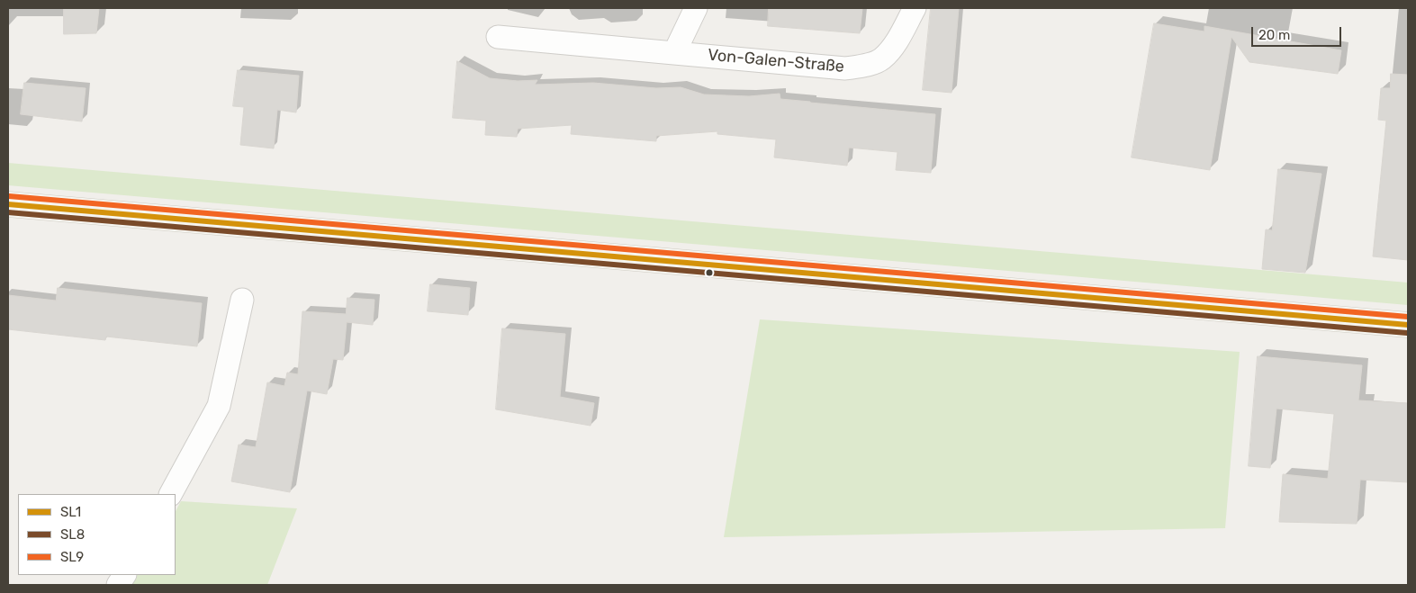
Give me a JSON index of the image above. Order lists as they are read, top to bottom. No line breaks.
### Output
{"streets":{"street":["Von-Galen-Straße"]},"lines":["transit line SL9","transit line SL1","transit line SL8"],"legend":["SL1","SL8","SL9"],"scale_bar":"20 m"}
